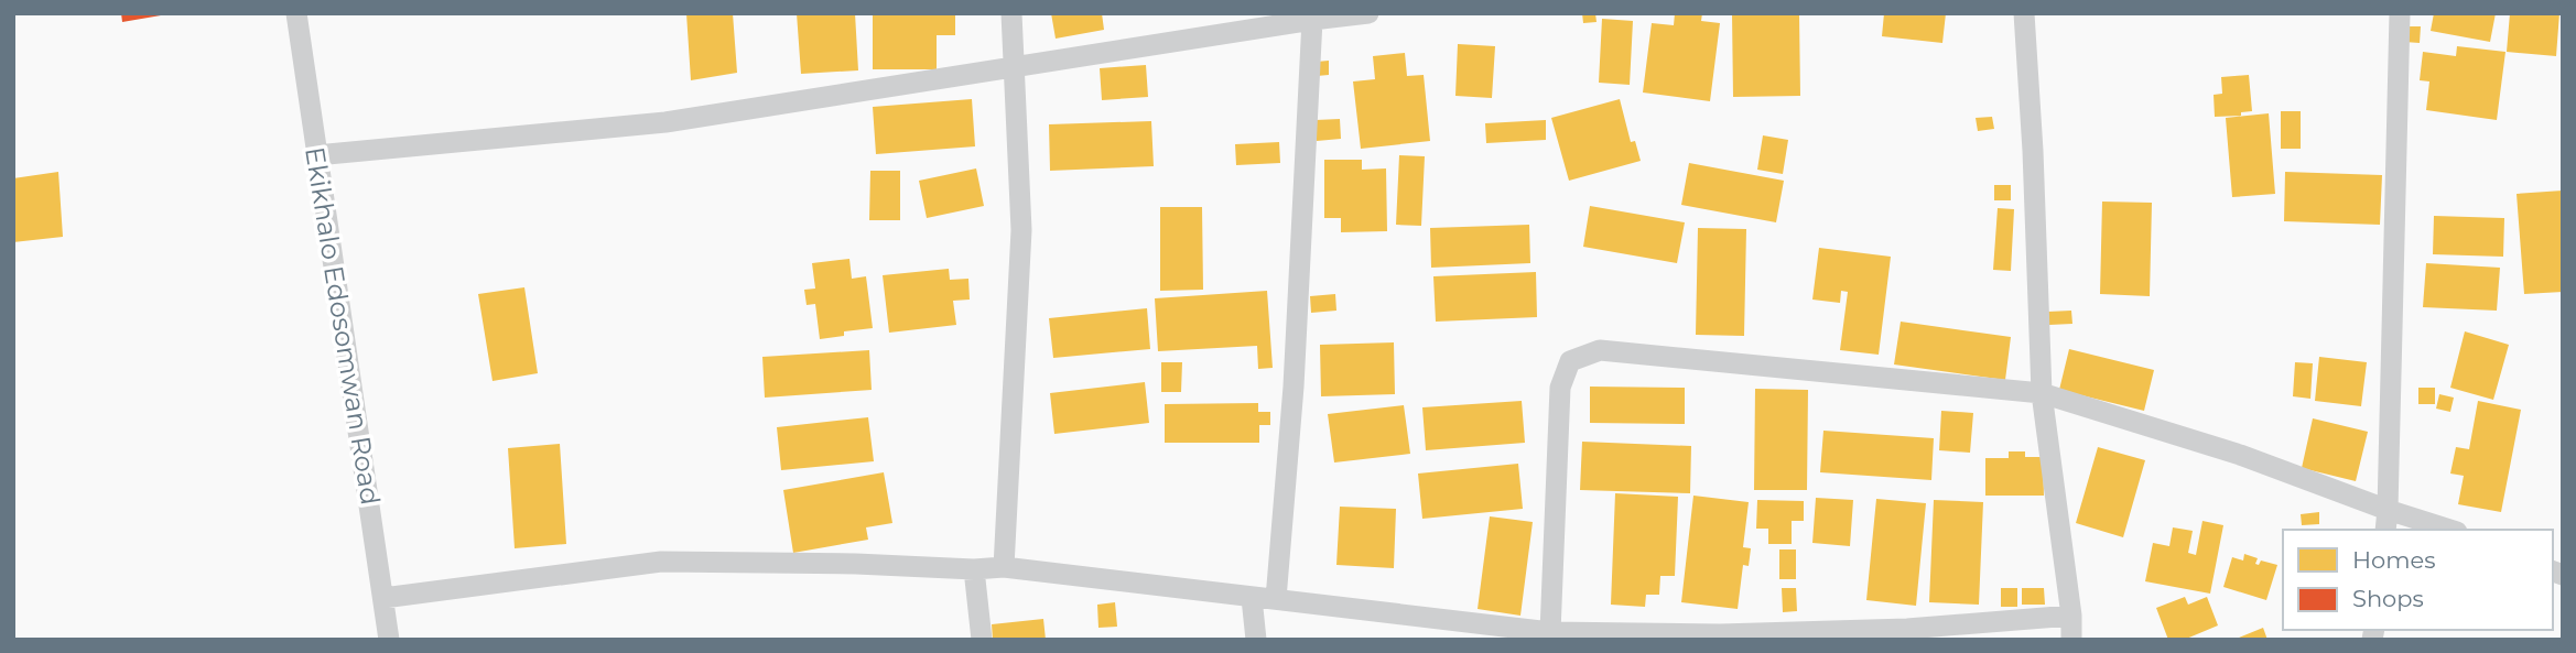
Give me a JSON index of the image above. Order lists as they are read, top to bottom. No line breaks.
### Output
{"streets":{"street":["Ekikhalo Edosomwan Road"]},"legend":["Homes","Shops"]}
